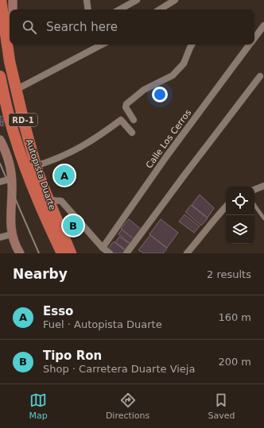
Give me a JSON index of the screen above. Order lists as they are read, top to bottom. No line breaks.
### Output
{"streets":{"highway":["RD-1","Autopista Duarte"],"street":["Calle Los Cerros"]},"page":{"search":"Search here","pins":["A","B"],"heading":["Nearby","2 results"],"list":[{"mark":"A","name":"Esso","note":"Fuel · Autopista Duarte","value":"160 m"},{"mark":"B","name":"Tipo Ron","note":"Shop · Carretera Duarte Vieja","value":"200 m"}],"nav":["Map","Directions","Saved"]}}
